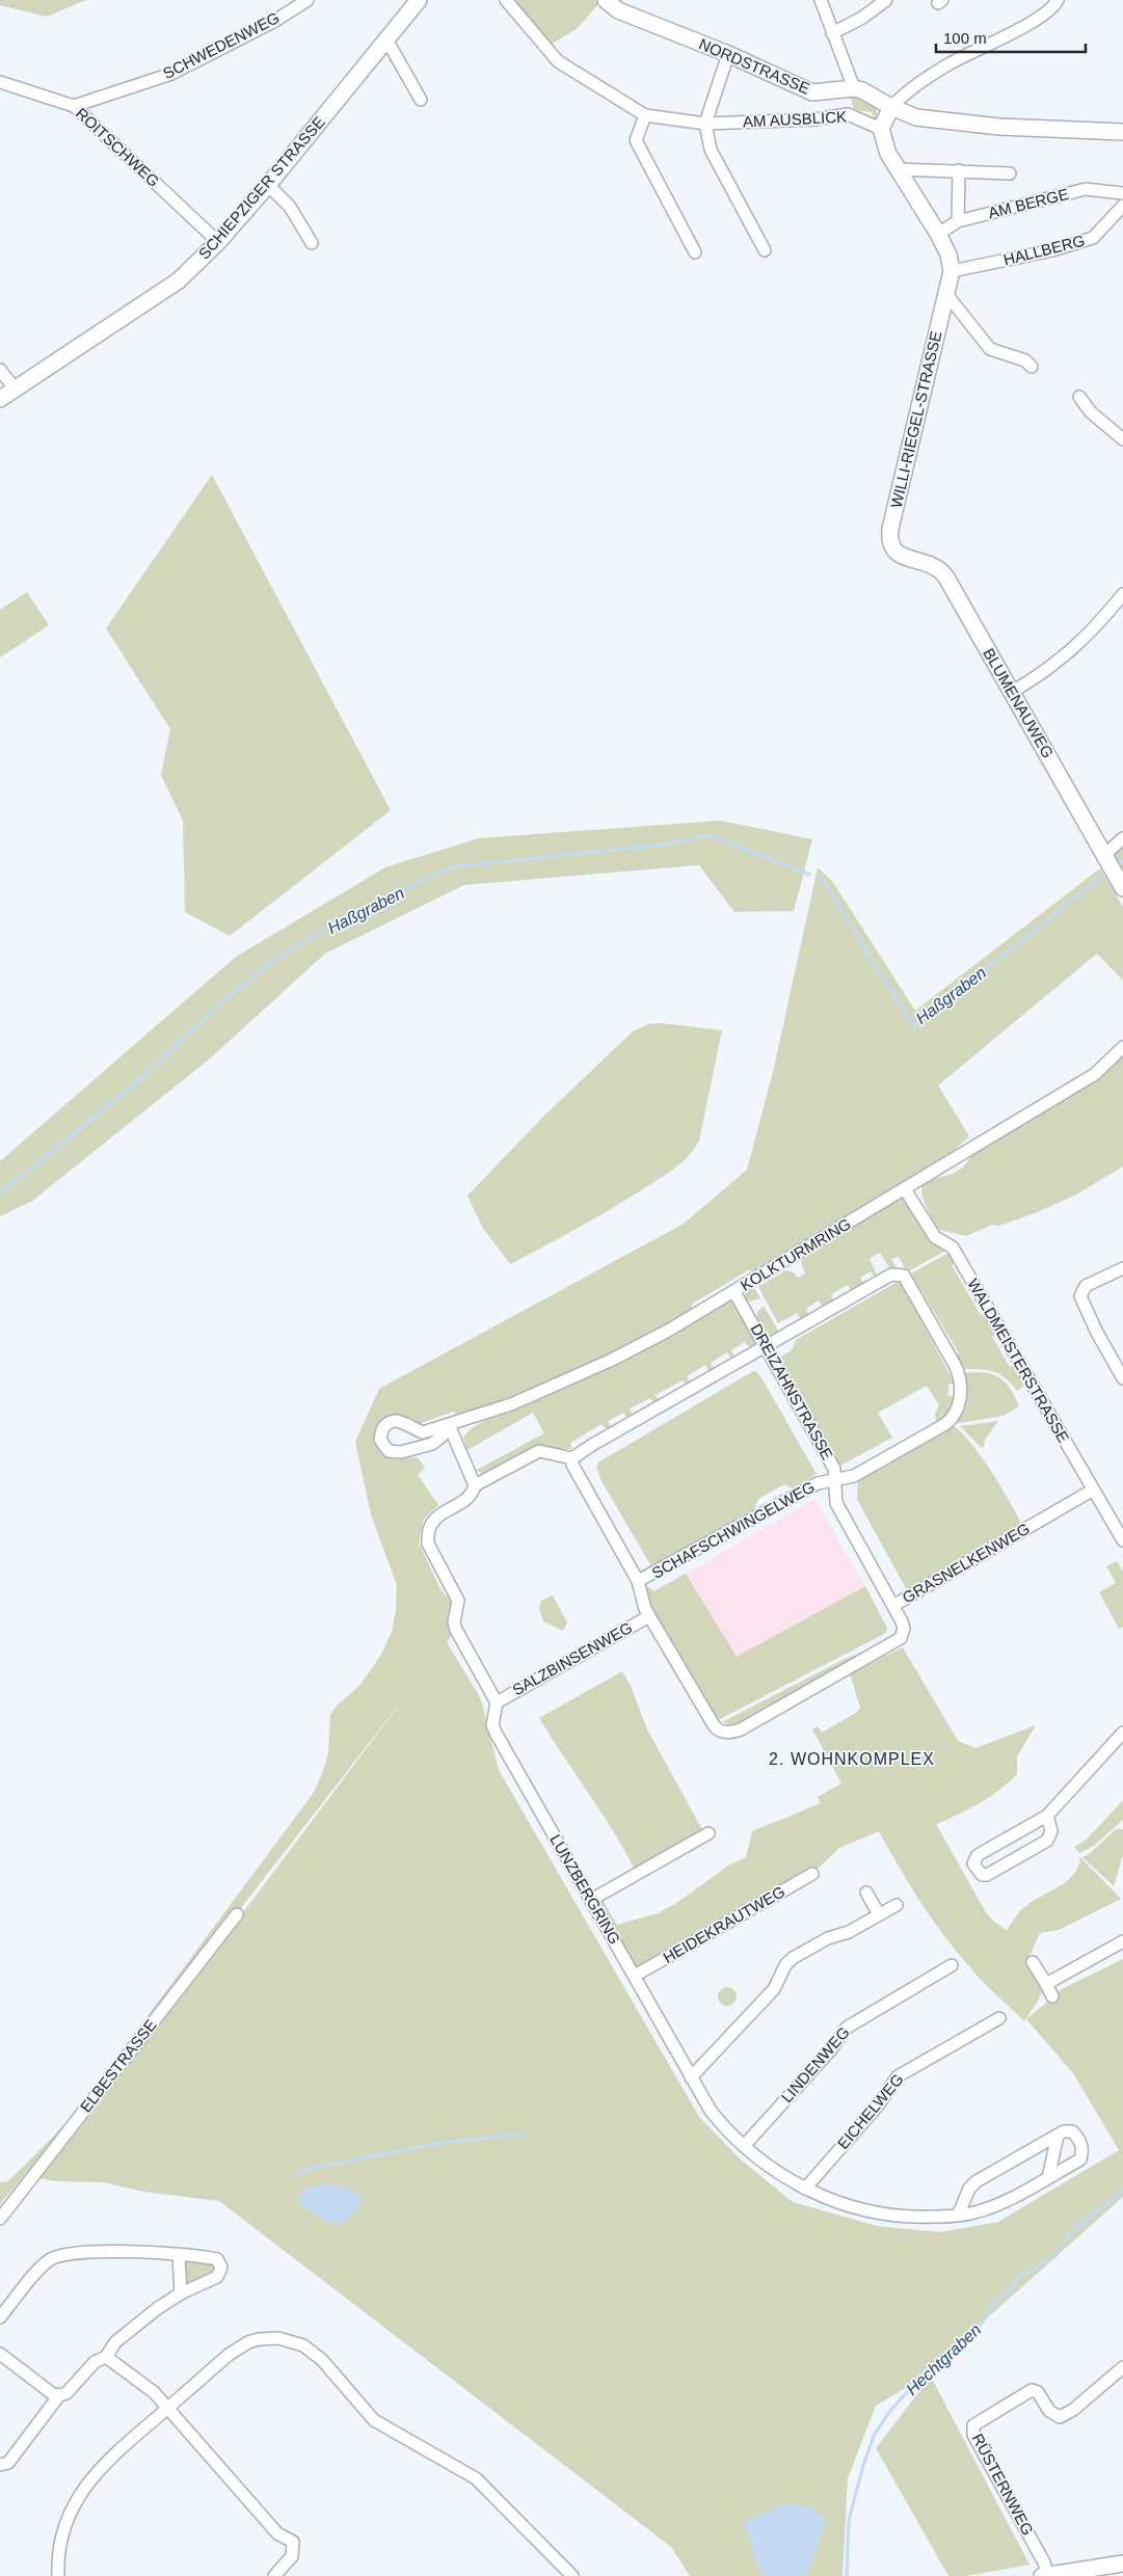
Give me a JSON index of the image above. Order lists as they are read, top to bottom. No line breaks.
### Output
{"streets":{"street":["SCHWEDENWEG","NORDSTRASSE","AM AUSBLICK","ROITSCHWEG","SCHIEPZIGER STRASSE","AM BERGE","HALLBERG","WILLI-RIEGEL-STRASSE","BLUMENAUWEG","KOLKTURMRING","WALDMEISTERSTRASSE","DREIZAHNSTRASSE","SCHAFSCHWINGELWEG","GRASNELKENWEG","SALZBINSENWEG","LUNZBERGRING","HEIDEKRAUTWEG","LINDENWEG","ELBESTRASSE","EICHELWEG","RÜSTERNWEG"]},"crossings":[["SCHWEDENWEG","ROITSCHWEG"],["AM AUSBLICK","WILLI-RIEGEL-STRASSE"],["ROITSCHWEG","SCHIEPZIGER STRASSE"],["AM BERGE","WILLI-RIEGEL-STRASSE"],["HALLBERG","WILLI-RIEGEL-STRASSE"],["WILLI-RIEGEL-STRASSE","BLUMENAUWEG"],["KOLKTURMRING","WALDMEISTERSTRASSE"],["KOLKTURMRING","DREIZAHNSTRASSE"],["WALDMEISTERSTRASSE","GRASNELKENWEG"],["DREIZAHNSTRASSE","SCHAFSCHWINGELWEG"],["DREIZAHNSTRASSE","GRASNELKENWEG"],["GRASNELKENWEG","SALZBINSENWEG"],["SALZBINSENWEG","LUNZBERGRING"],["LUNZBERGRING","HEIDEKRAUTWEG"],["LUNZBERGRING","LINDENWEG"],["LUNZBERGRING","EICHELWEG"]],"districts":["2. WOHNKOMPLEX"],"water":["Haßgraben","Hechtgraben"],"scale_bar":"100 m"}
